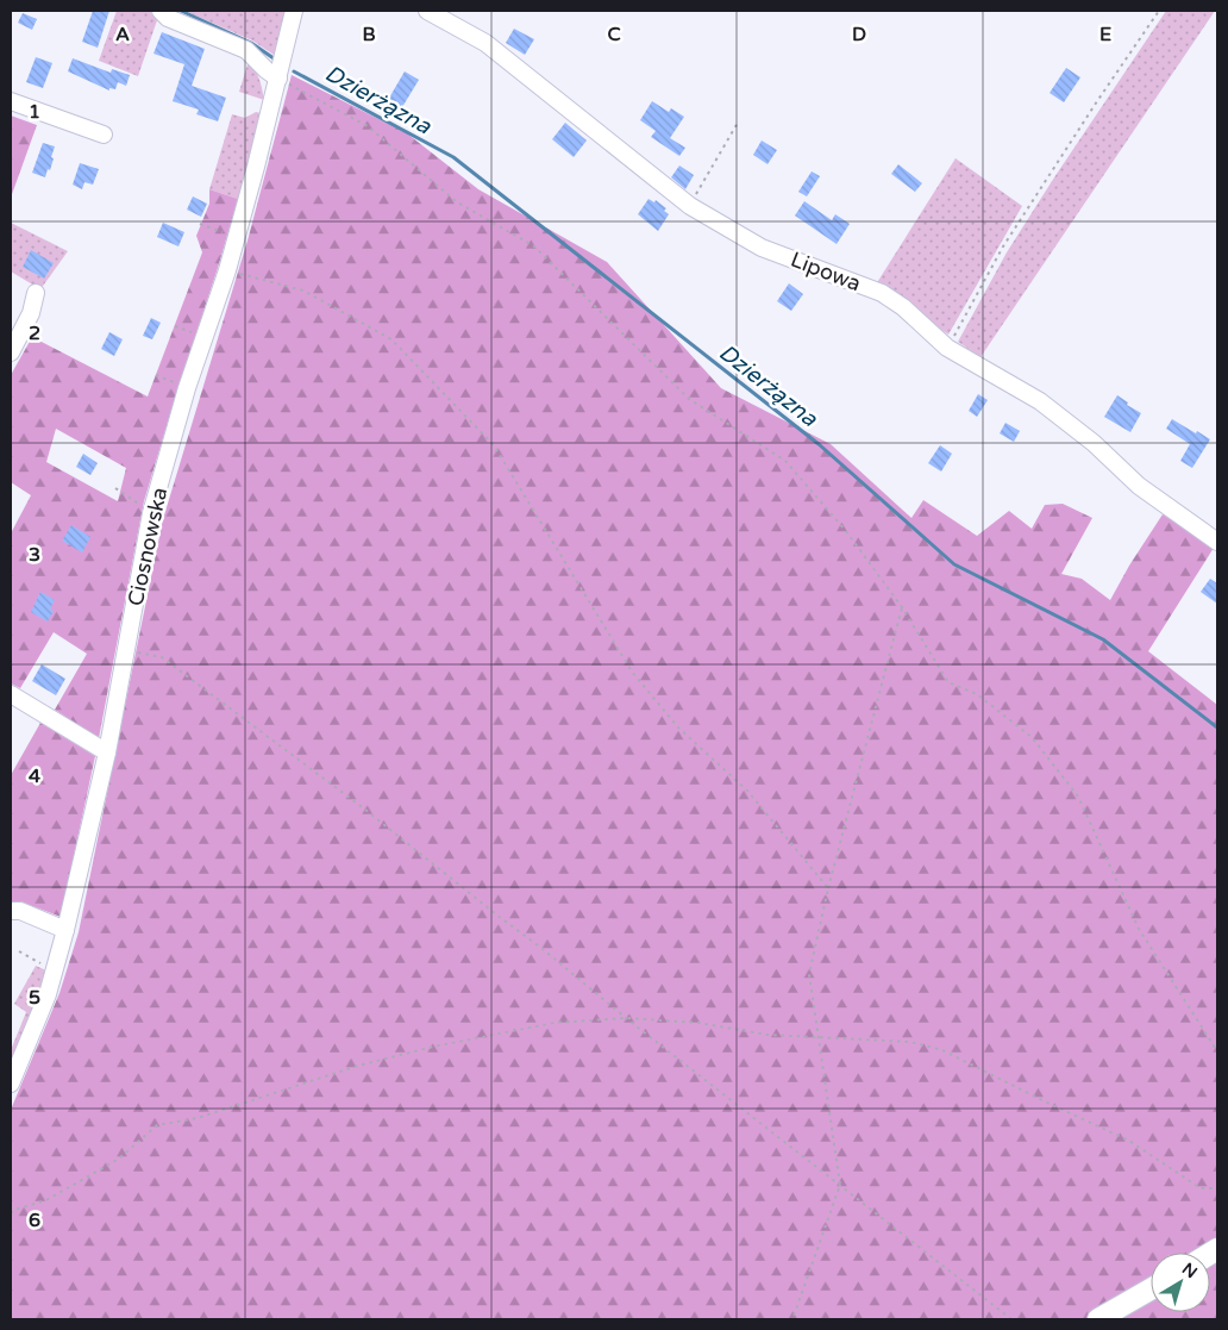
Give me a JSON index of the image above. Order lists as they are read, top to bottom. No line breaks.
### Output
{"streets":{"street":["Lipowa","Ciosnowska"]},"water":["Dzierżązna"],"north":"top right","grid":{"columns":["A","B","C","D","E"],"rows":["1","2","3","4","5","6"]}}
